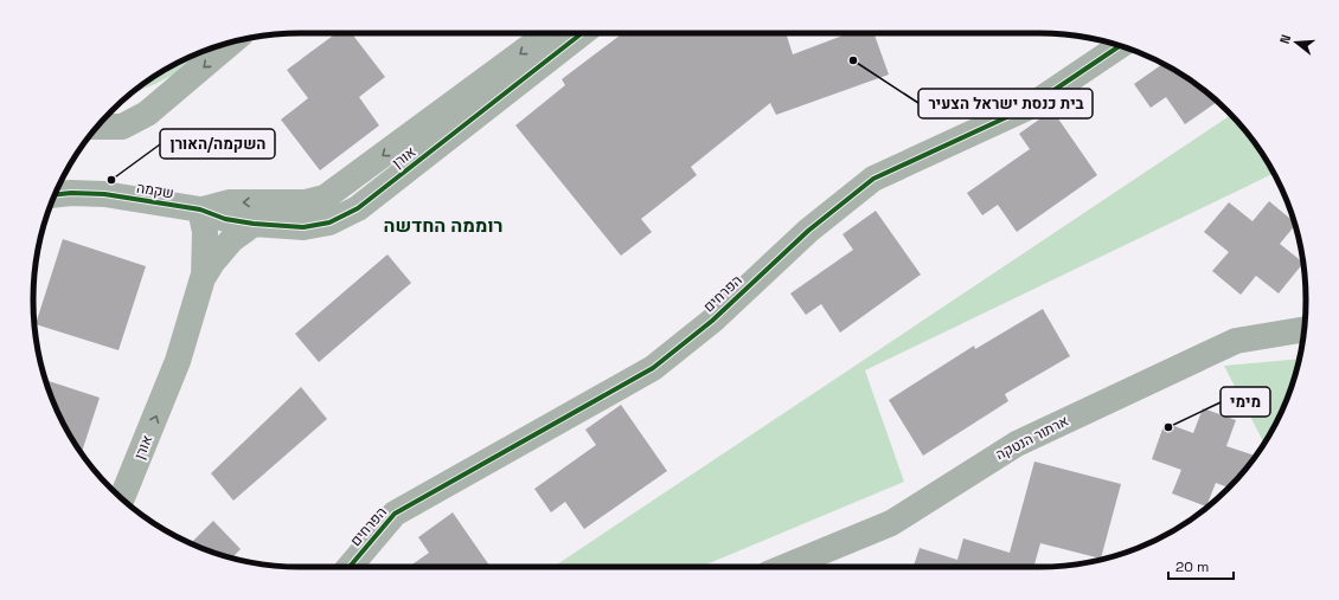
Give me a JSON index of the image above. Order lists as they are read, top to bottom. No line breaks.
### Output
{"streets":{"street":["אורן","שקמה","הפרחים","ארתור הנטקה"]},"crossings":[["אורן","שקמה"]],"districts":["רוממה החדשה"],"places":["בית כנסת ישראל הצעיר","השקמה/האורן","מימי"],"scale_bar":"20 m","north":"left"}
